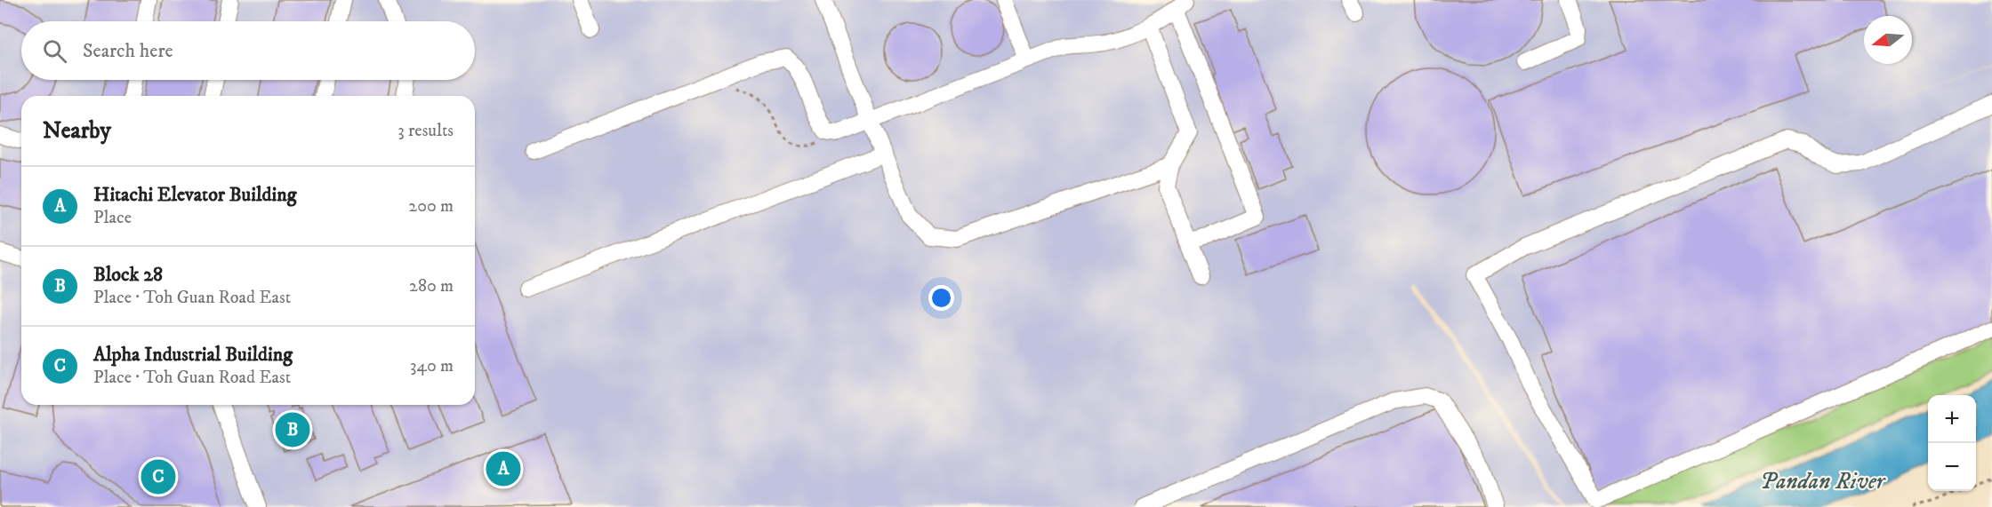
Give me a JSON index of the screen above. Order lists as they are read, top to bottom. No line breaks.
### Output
{"water":["Pandan River"],"north":"left","page":{"search":"Search here","heading":["Nearby","3 results"],"list":[{"mark":"A","name":"Hitachi Elevator Building","note":"Place","value":"200 m"},{"mark":"B","name":"Block 28","note":"Place · Toh Guan Road East","value":"280 m"},{"mark":"C","name":"Alpha Industrial Building","note":"Place · Toh Guan Road East","value":"340 m"}],"map_buttons":["+","−"],"pins":["B","A","C"]}}
